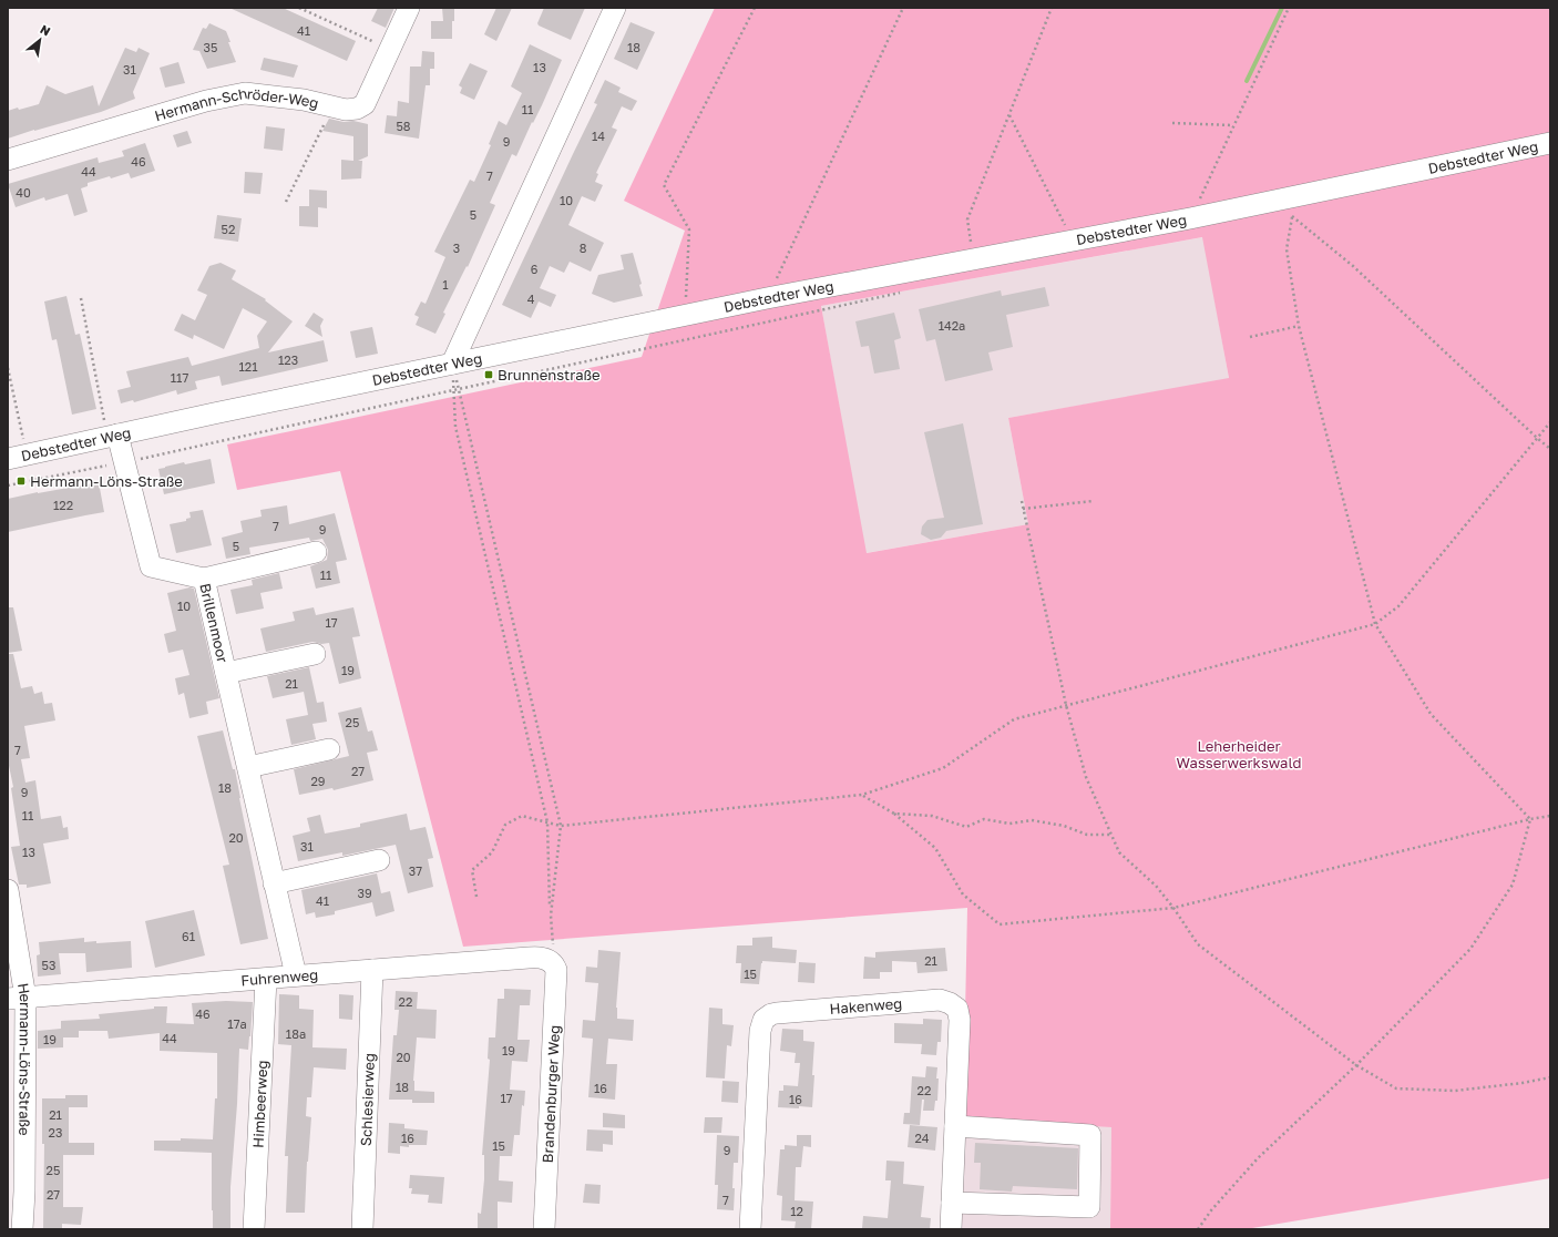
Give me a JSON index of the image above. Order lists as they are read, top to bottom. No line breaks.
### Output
{"streets":{"street":["Hermann-Schröder-Weg","Debstedter Weg","Brillenmoor","Fuhrenweg","Hakenweg","Hermann-Löns-Straße","Brandenburger Weg","Schlesierweg","Himbeerweg"]},"crossings":[["Debstedter Weg","Brillenmoor"],["Brillenmoor","Fuhrenweg"],["Fuhrenweg","Hermann-Löns-Straße"],["Fuhrenweg","Brandenburger Weg"],["Fuhrenweg","Schlesierweg"],["Fuhrenweg","Himbeerweg"]],"parks":["Leherheider Wasserwerkswald"],"places":{"transit":["Brunnenstraße","Hermann-Löns-Straße"]},"house_numbers":["41","35","18","13","31","11","58","14","9","46","44","7","40","10","5","52","3","8","6","1","4","142a","123","121","117","122","7","9","5","11","10","17","19","21","25","7","27","29","18","9","11","20","31","13","37","39","41","61","21","53","15","22","46","17a","18a","44","19","19","20","18","16","22","17","16","21","23","16","24","15","9","25","27","7","12"],"north":"top right"}
